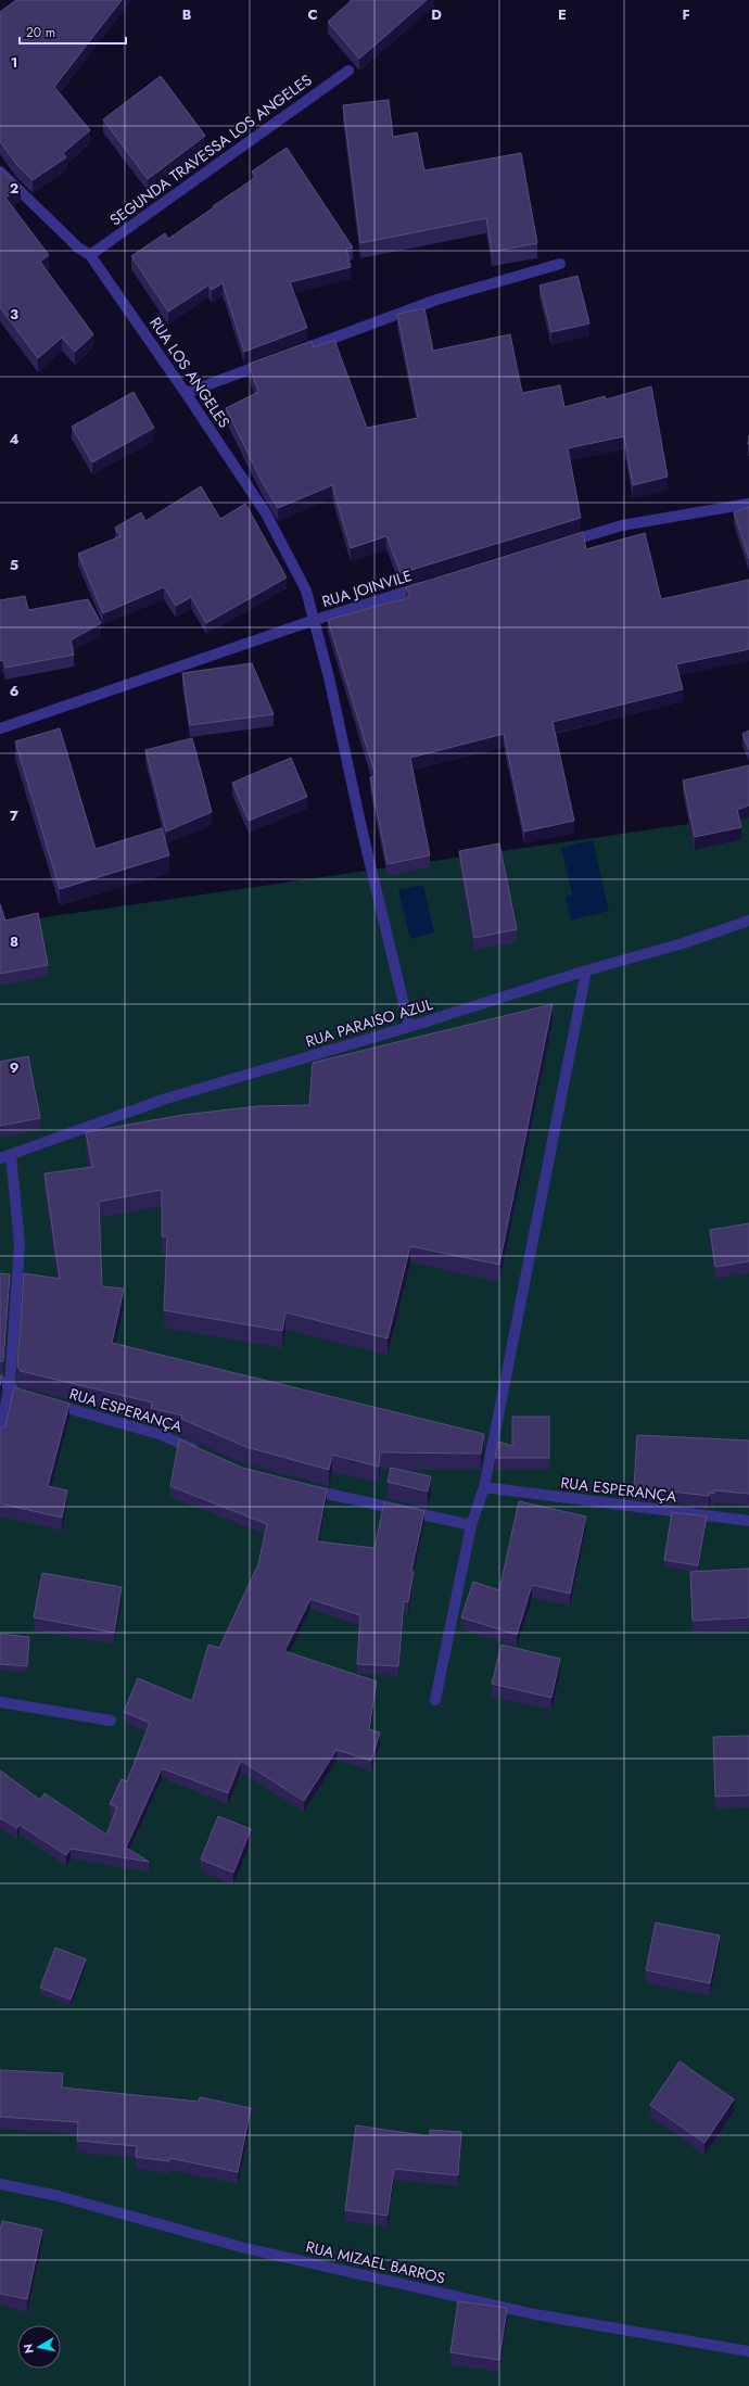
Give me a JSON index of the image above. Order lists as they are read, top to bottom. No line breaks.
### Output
{"streets":{"street":["SEGUNDA TRAVESSA LOS ANGELES","RUA LOS ANGELES","RUA JOINVILE","RUA PARAISO AZUL","RUA ESPERANÇA","RUA MIZAEL BARROS"]},"crossings":[["SEGUNDA TRAVESSA LOS ANGELES","RUA LOS ANGELES"],["RUA LOS ANGELES","RUA JOINVILE"],["RUA LOS ANGELES","RUA PARAISO AZUL"]],"scale_bar":"20 m","north":"left","grid":{"columns":["B","C","D","E","F"],"rows":["1","2","3","4","5","6","7","8","9"]}}
